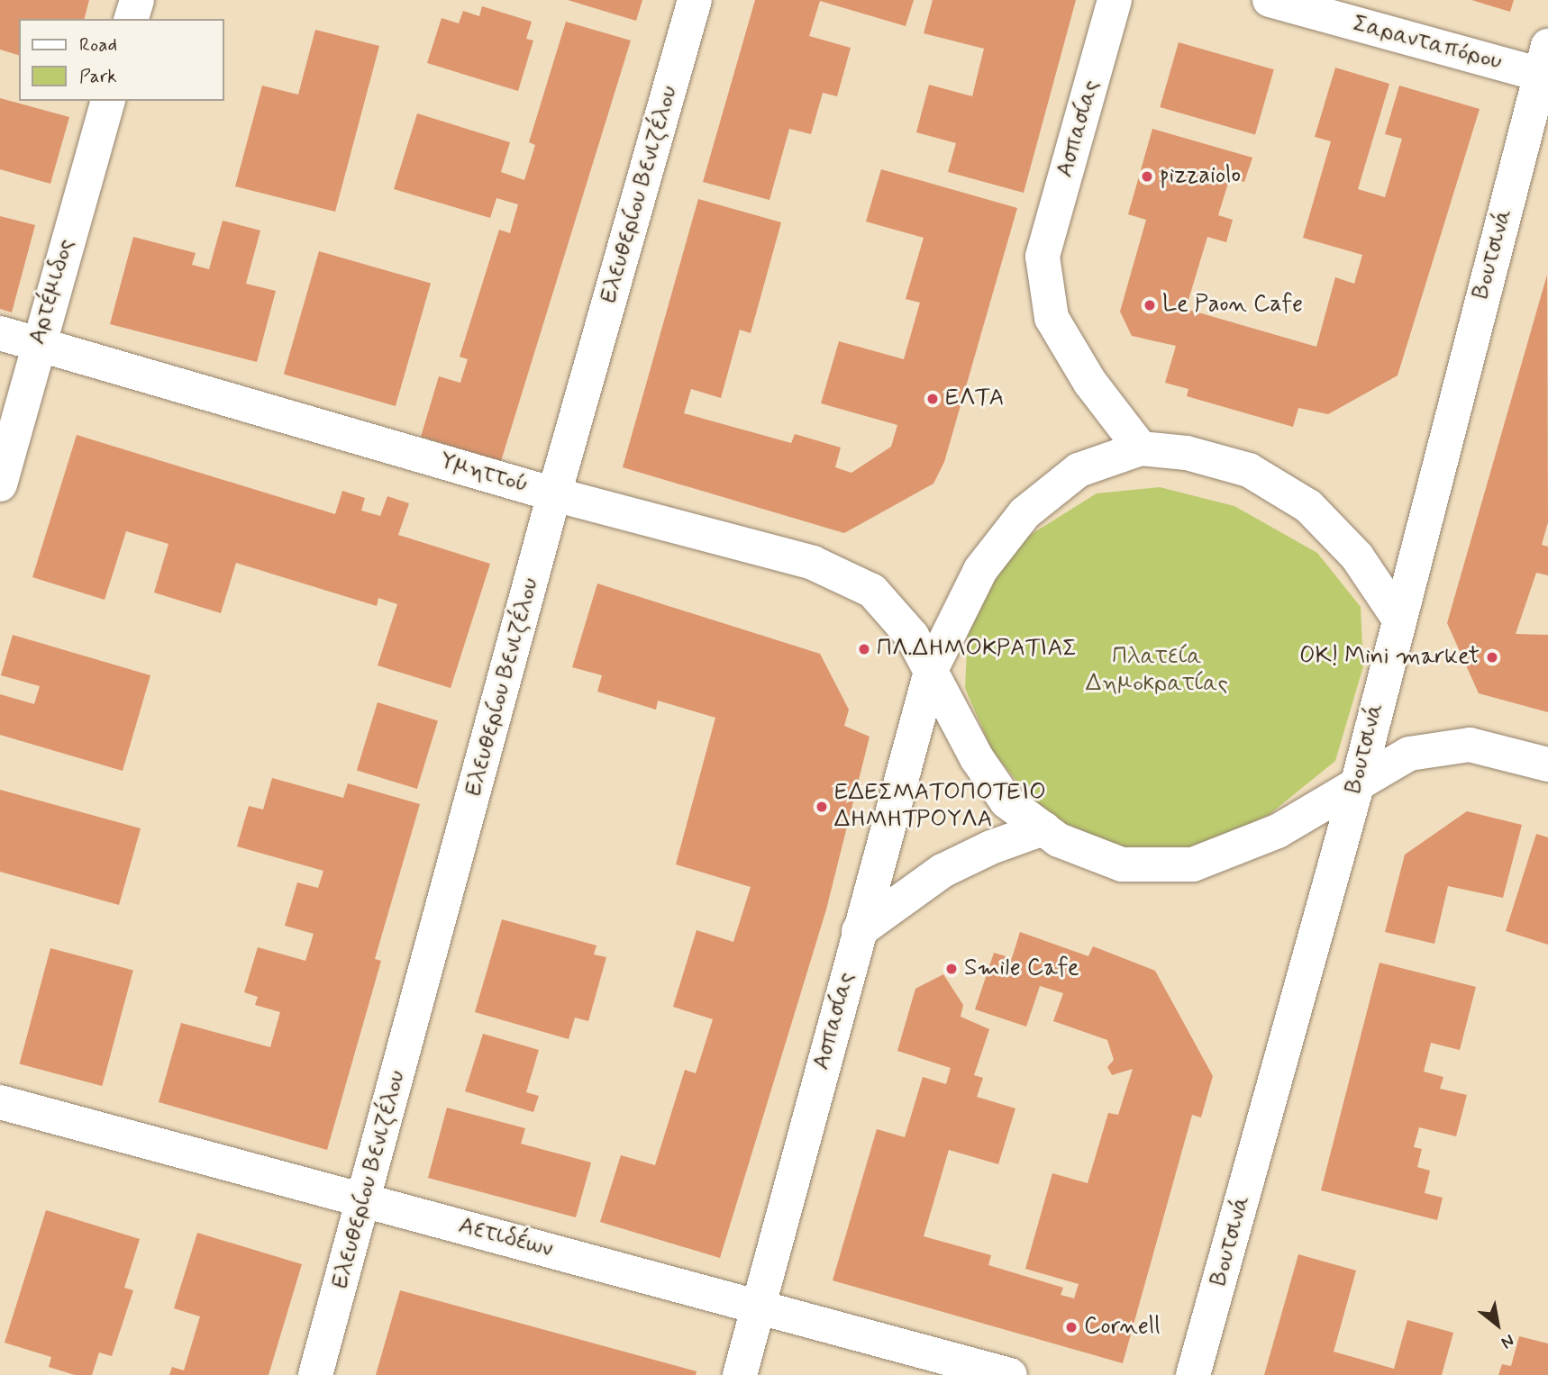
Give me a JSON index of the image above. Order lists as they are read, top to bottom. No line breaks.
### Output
{"streets":{"street":["Σαρανταπόρου","Ασπασίας","Ελευθερίου Βενιζέλου","Βουτσινά","Αρτέμιδος","Υμηττού","Αετιδέων"]},"crossings":[["Σαρανταπόρου","Βουτσινά"],["Ασπασίας","Υμηττού"],["Ασπασίας","Αετιδέων"],["Ελευθερίου Βενιζέλου","Υμηττού"],["Ελευθερίου Βενιζέλου","Αετιδέων"],["Βουτσινά","Υμηττού"],["Αρτέμιδος","Υμηττού"]],"parks":["Πλατεία Δημοκρατίας"],"places":["pizzaiolo","Le Paon Cafe","ΕΛΤΑ","ΠΛ.ΔΗΜΟΚΡΑΤΙΑΣ","OK! Mini market","ΕΔΕΣΜΑΤΟΠΟΤΕΙΟ ΔΗΜΗΤΡΟΥΛΑ","Smile Cafe","Cornell"],"legend":["Road","Park"],"north":"bottom right"}
